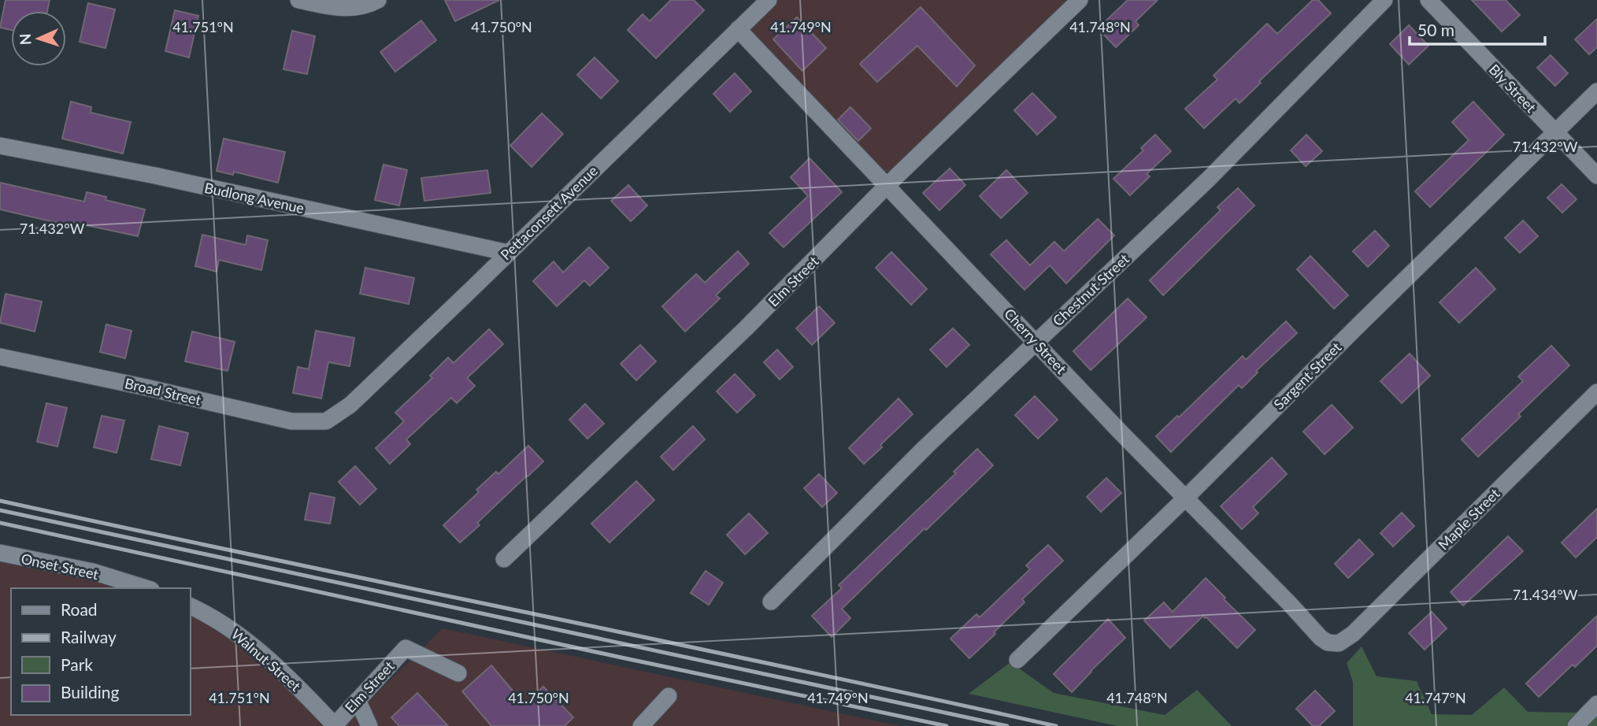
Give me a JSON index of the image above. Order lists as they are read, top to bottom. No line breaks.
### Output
{"streets":{"street":["Bly Street","Budlong Avenue","Pettaconsett Avenue","Elm Street","Chestnut Street","Cherry Street","Sargent Street","Broad Street","Maple Street","Onset Street","Walnut Street"]},"crossings":[["Bly Street","Sargent Street"],["Budlong Avenue","Pettaconsett Avenue"],["Pettaconsett Avenue","Cherry Street"],["Pettaconsett Avenue","Broad Street"],["Elm Street","Cherry Street"],["Elm Street","Walnut Street"],["Chestnut Street","Cherry Street"],["Cherry Street","Sargent Street"],["Cherry Street","Maple Street"]],"legend":["Road","Railway","Park","Building"],"scale_bar":"50 m","north":"left","coordinates":["41.751°N","41.750°N","41.749°N","41.748°N","71.432°W","71.434°W","41.747°N"]}
